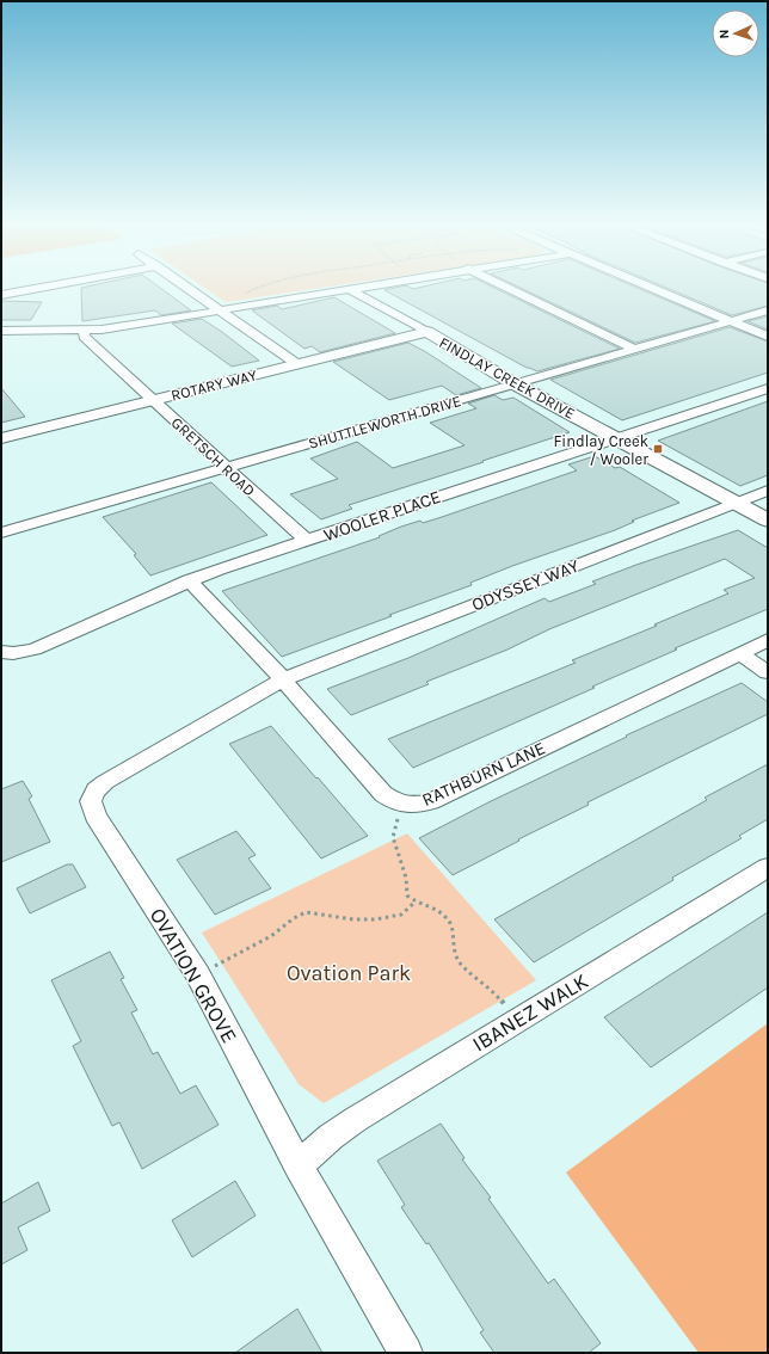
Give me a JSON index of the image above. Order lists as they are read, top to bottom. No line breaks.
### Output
{"streets":{"street":["FINDLAY CREEK DRIVE","ROTARY WAY","SHUTTLEWORTH DRIVE","GRETSCH ROAD","WOOLER PLACE","ODYSSEY WAY","RATHBURN LANE","OVATION GROVE","IBANEZ WALK"]},"crossings":[["FINDLAY CREEK DRIVE","ROTARY WAY"],["FINDLAY CREEK DRIVE","SHUTTLEWORTH DRIVE"],["FINDLAY CREEK DRIVE","WOOLER PLACE"],["FINDLAY CREEK DRIVE","ODYSSEY WAY"],["ROTARY WAY","GRETSCH ROAD"],["SHUTTLEWORTH DRIVE","GRETSCH ROAD"],["GRETSCH ROAD","WOOLER PLACE"],["WOOLER PLACE","RATHBURN LANE"],["ODYSSEY WAY","RATHBURN LANE"],["ODYSSEY WAY","OVATION GROVE"],["RATHBURN LANE","OVATION GROVE"],["OVATION GROVE","IBANEZ WALK"]],"parks":["Ovation Park"],"places":{"transit":["Findlay Creek / Wooler"]},"north":"left"}
